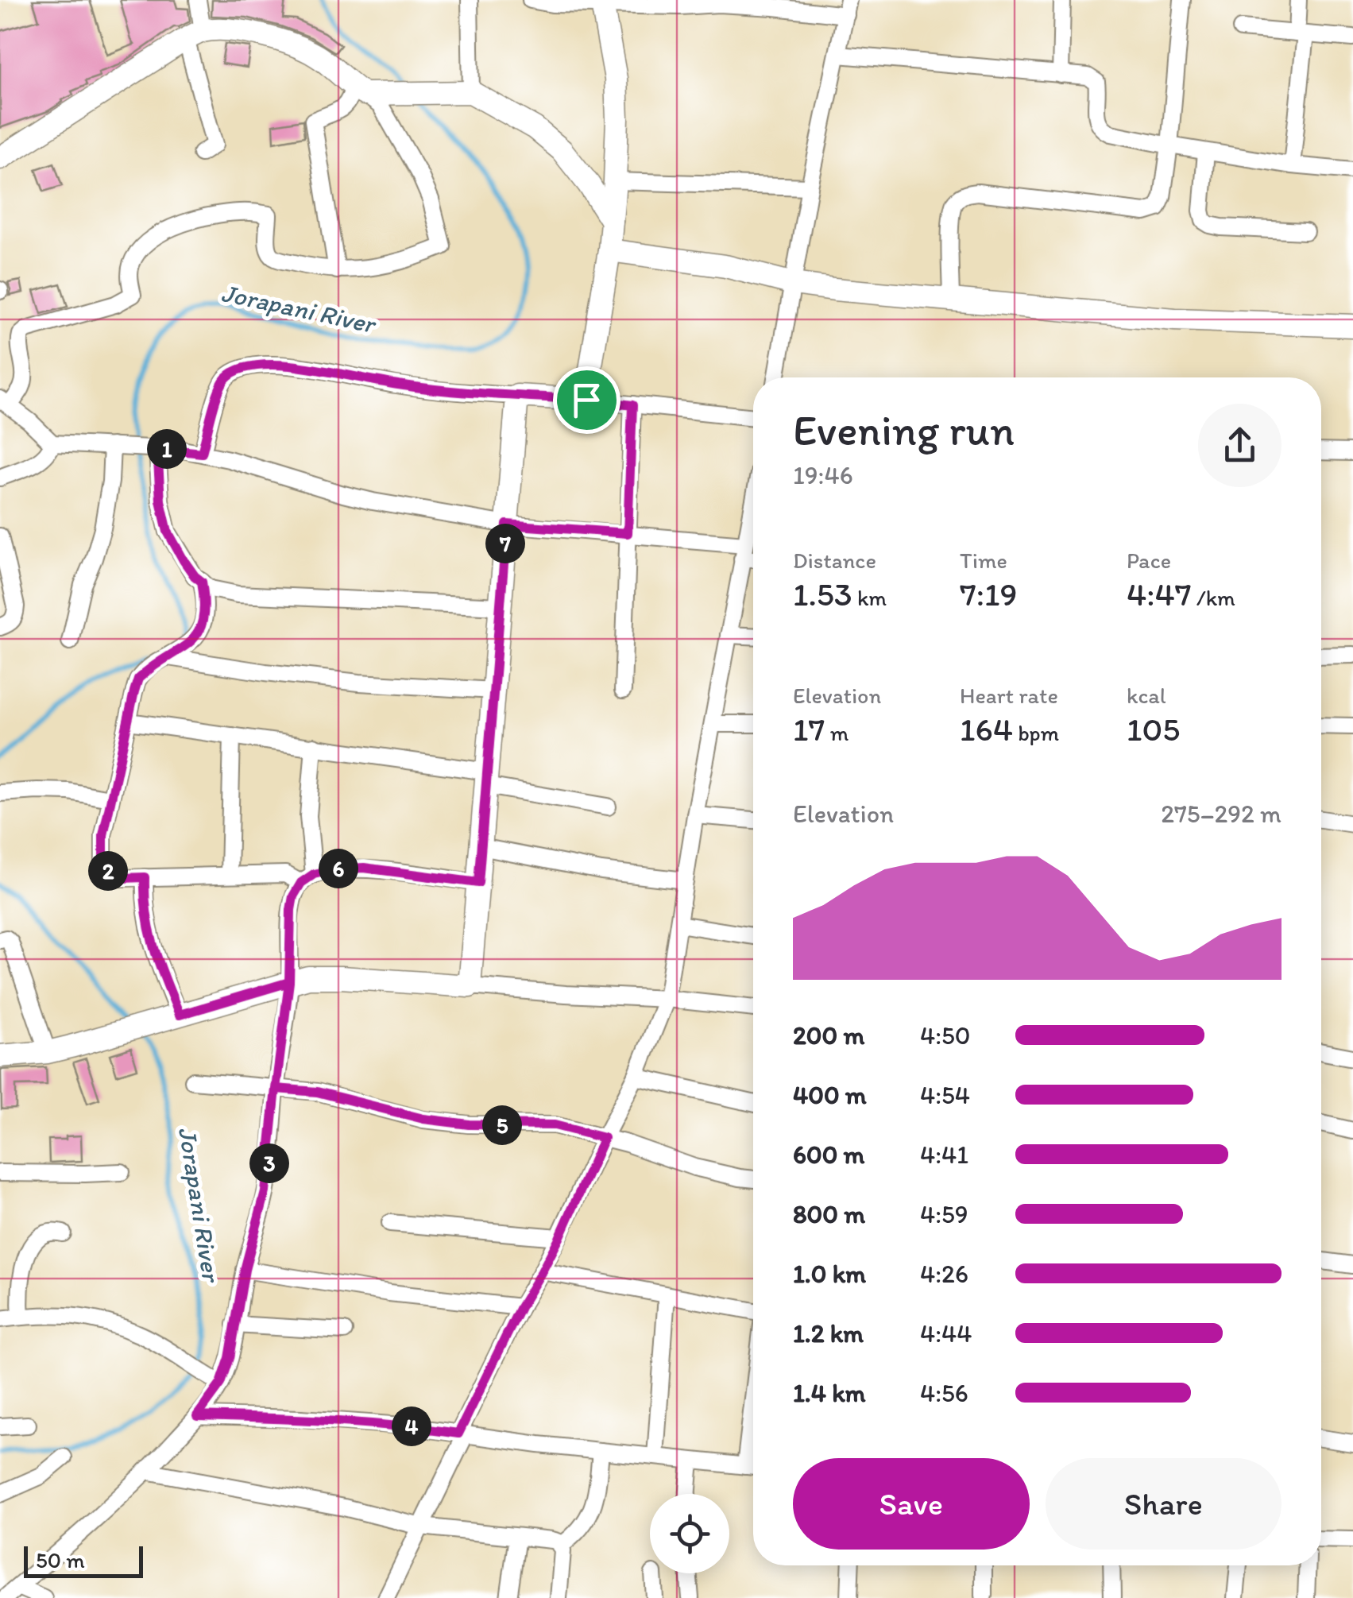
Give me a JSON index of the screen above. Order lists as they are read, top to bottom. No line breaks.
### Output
{"water":["Jorapani River"],"scale_bar":"50 m","page":{"heading":["Evening run","19:46"],"pins":["1","7","6","2","5","3","4"],"stats":[["Distance","1.53 km"],["Time","7:19"],["Pace","4:47 /km"],["Elevation","17 m"],["Heart rate","164 bpm"],["kcal","105"]],"chart":["Elevation","275–292 m"],"list":[{"name":"200 m","note":"4:50"},{"name":"400 m","note":"4:54"},{"name":"600 m","note":"4:41"},{"name":"800 m","note":"4:59"},{"name":"1.0 km","note":"4:26"},{"name":"1.2 km","note":"4:44"},{"name":"1.4 km","note":"4:56"}],"buttons":["Save","Share"],"scale":"50 m"}}
